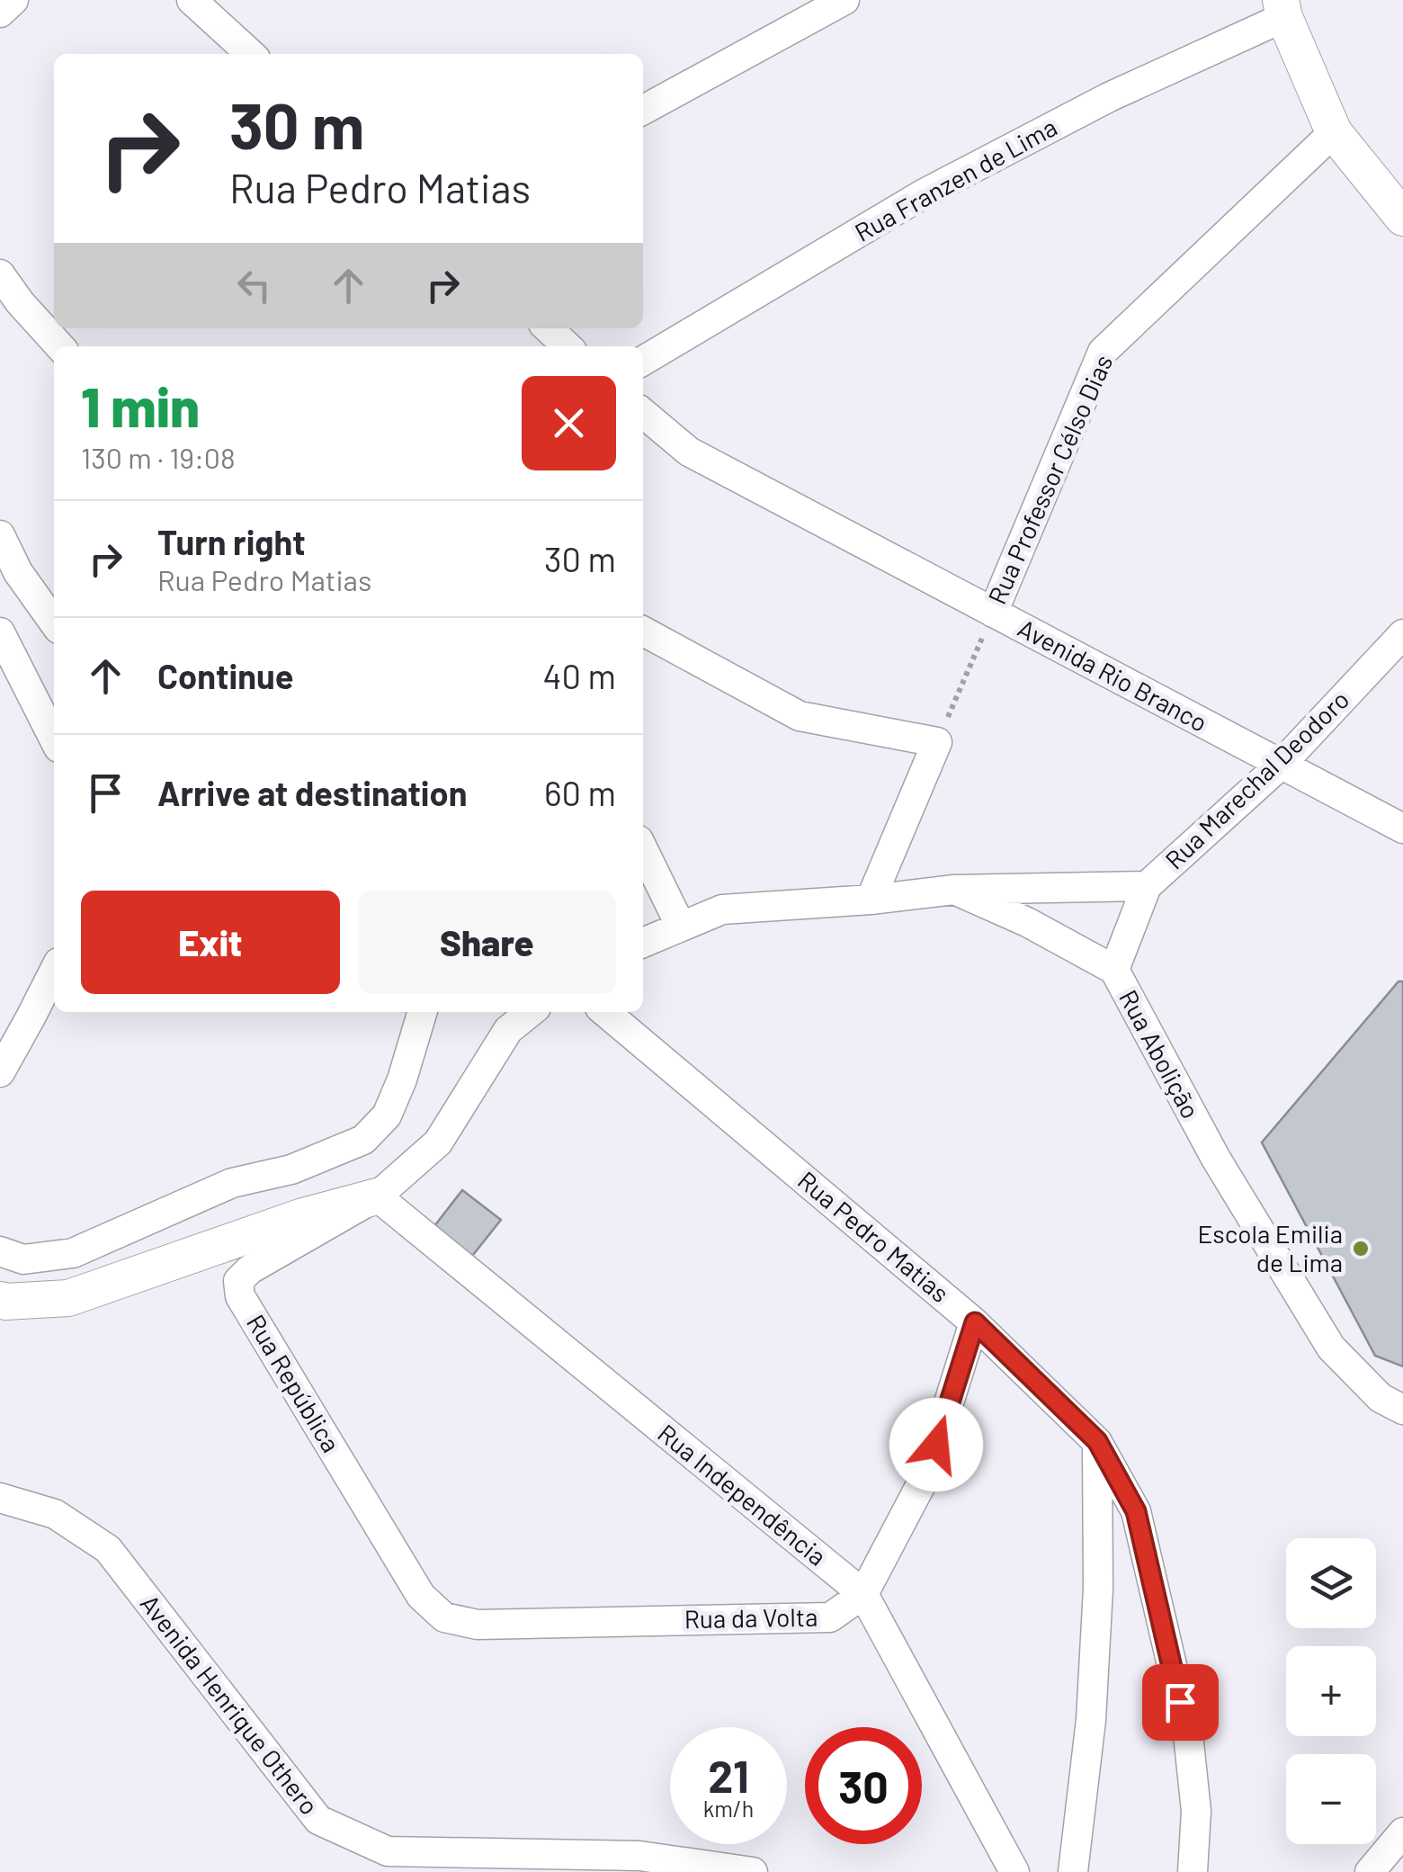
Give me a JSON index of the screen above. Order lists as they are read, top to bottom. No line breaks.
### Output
{"streets":{"street":["Rua Franzen de Lima","Rua Professor Célso Dias","Avenida Rio Branco","Rua Marechal Deodoro","Rua Abolição","Rua Pedro Matias","Rua República","Rua Independência","Rua da Volta","Avenida Henrique Othero"]},"crossings":[["Rua Professor Célso Dias","Avenida Rio Branco"],["Avenida Rio Branco","Rua Marechal Deodoro"],["Rua Marechal Deodoro","Rua Abolição"],["Rua República","Rua Independência"],["Rua República","Rua da Volta"],["Rua Independência","Rua da Volta"]],"places":["Escola Emilia de Lima"],"page":{"turn":["30 m","Rua Pedro Matias"],"heading":["1 min","130 m · 19:08"],"list":[{"name":"Turn right","note":"Rua Pedro Matias","value":"30 m"},{"name":"Continue","value":"40 m"},{"name":"Arrive at destination","value":"60 m"}],"buttons":["Exit","Share"],"map_buttons":["+","−"],"speed":"21 km/h","limit":"30"}}
